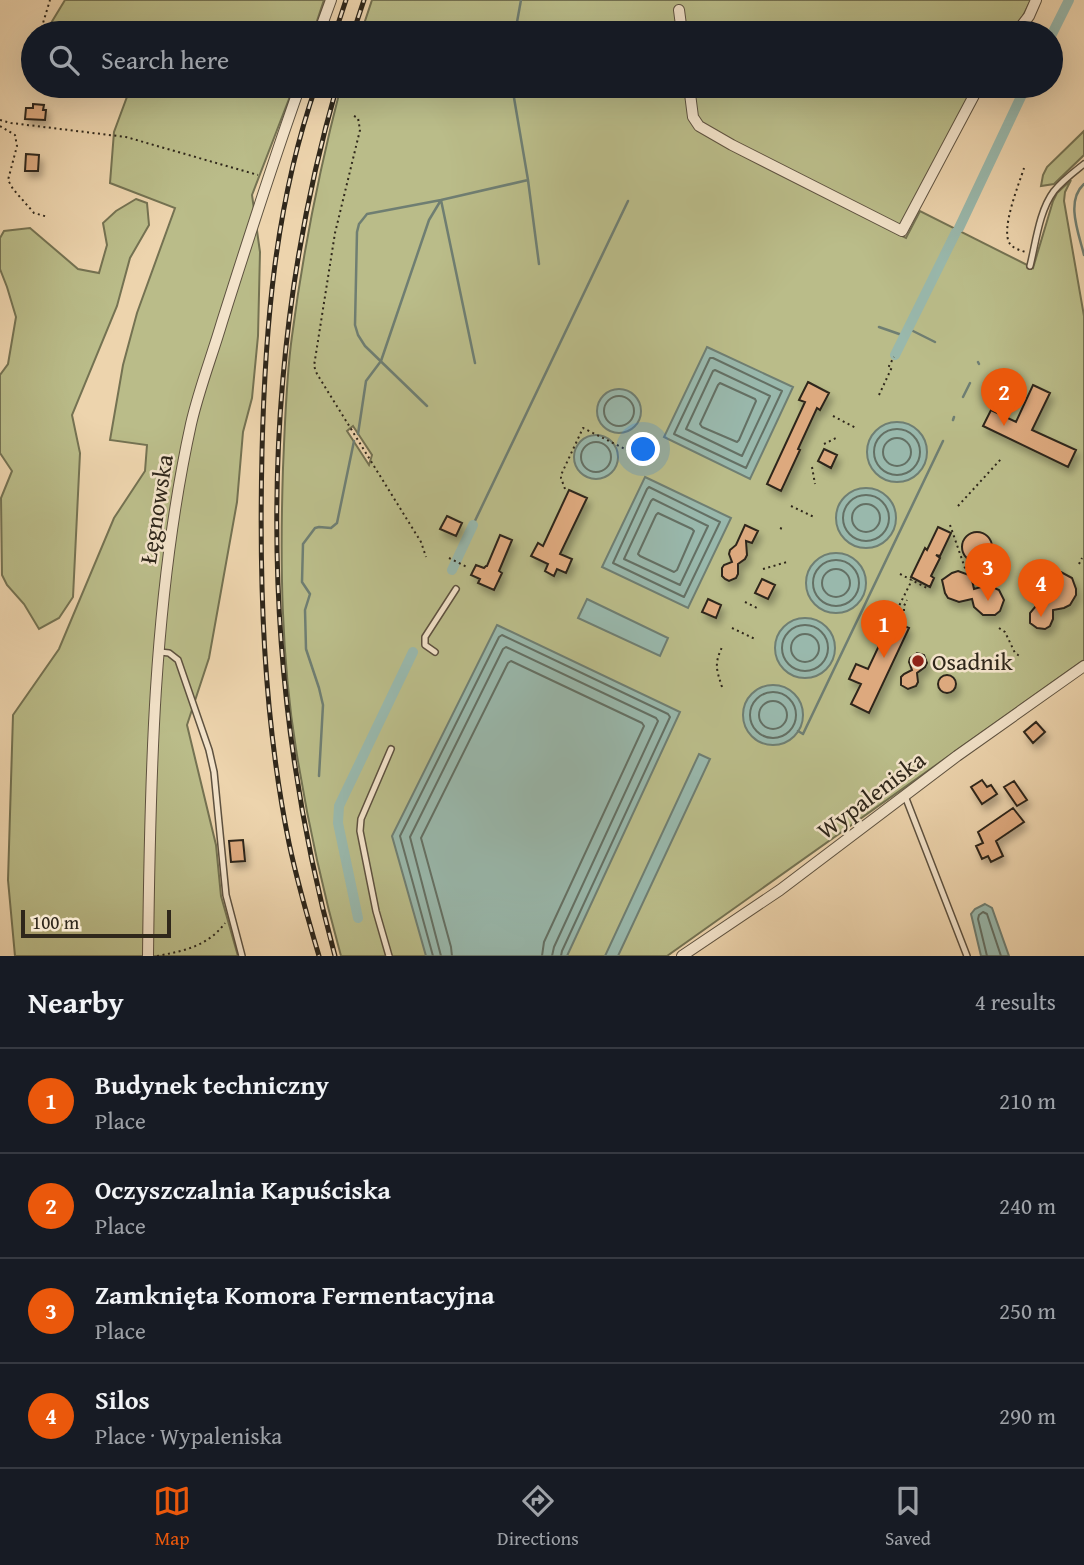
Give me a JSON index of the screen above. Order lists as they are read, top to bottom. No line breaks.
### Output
{"streets":{"street":["Łęgnowska","Wypaleniska"]},"places":["Osadnik"],"scale_bar":"100 m","page":{"search":"Search here","pins":["2","3","4","1"],"scale":"100 m","heading":["Nearby","4 results"],"list":[{"mark":"1","name":"Budynek techniczny","note":"Place","value":"210 m"},{"mark":"2","name":"Oczyszczalnia Kapuściska","note":"Place","value":"240 m"},{"mark":"3","name":"Zamknięta Komora Fermentacyjna","note":"Place","value":"250 m"},{"mark":"4","name":"Silos","note":"Place · Wypaleniska","value":"290 m"}],"nav":["Map","Directions","Saved"]}}
